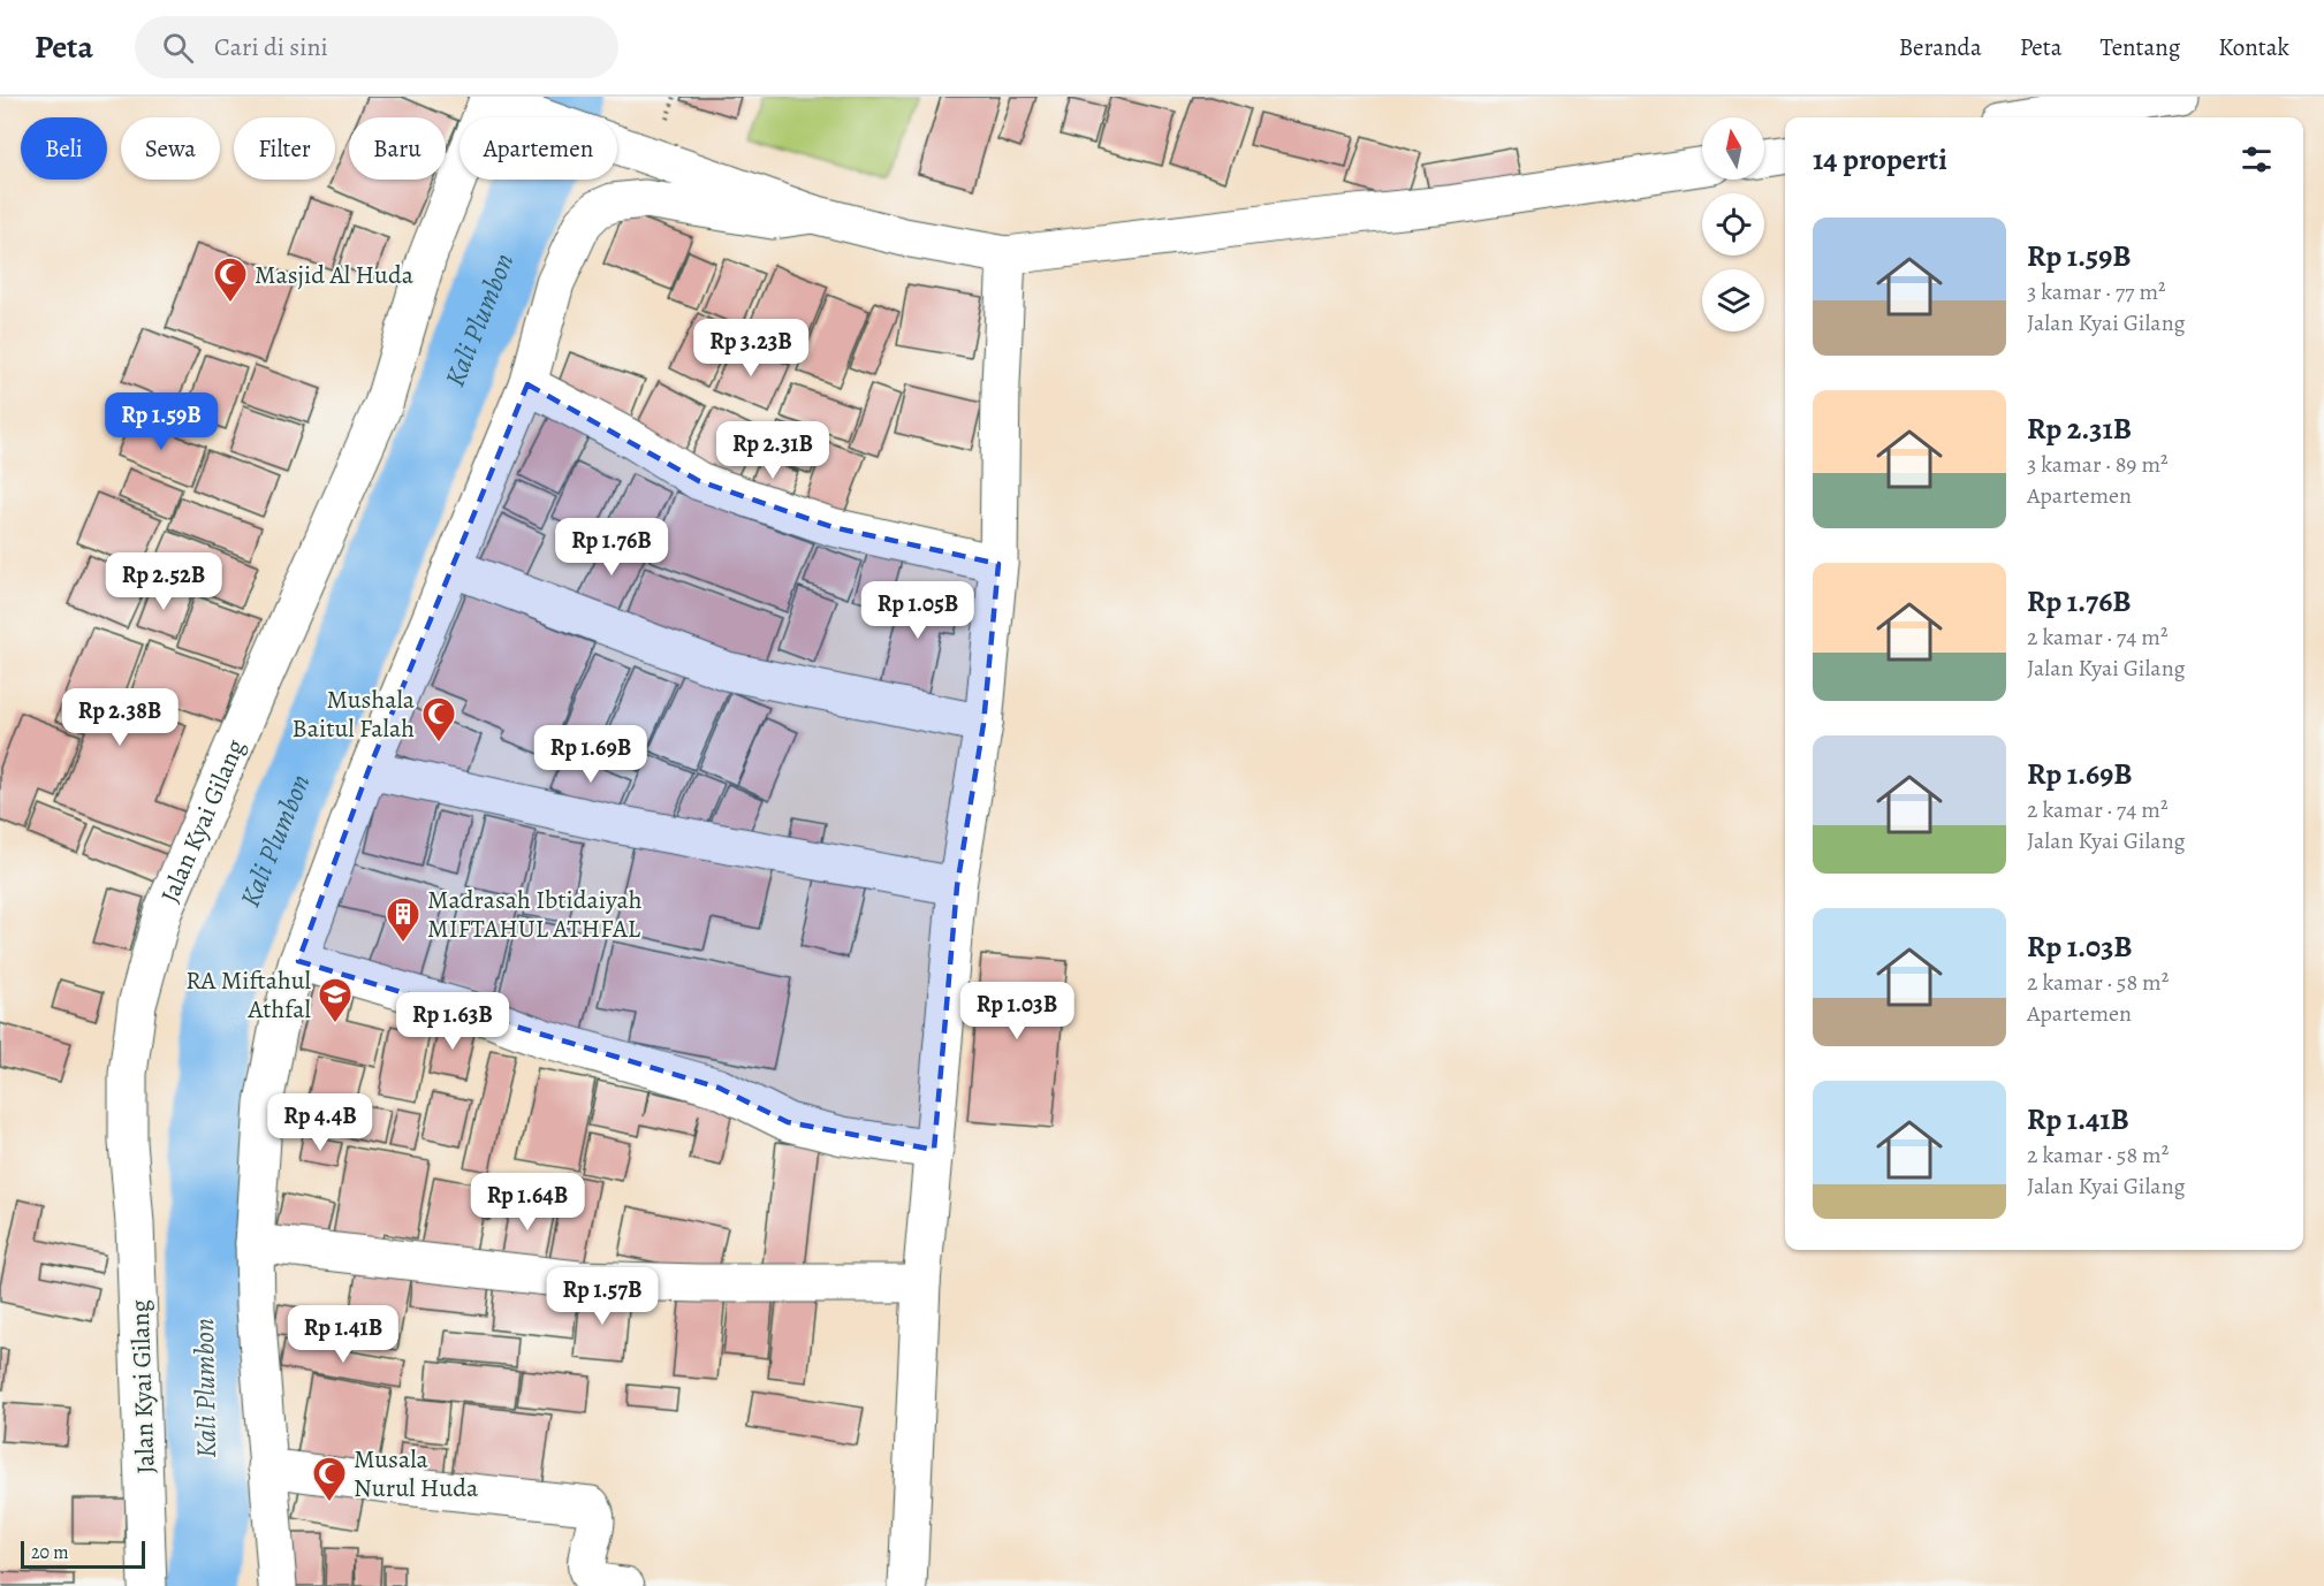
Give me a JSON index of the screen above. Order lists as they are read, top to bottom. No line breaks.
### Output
{"streets":{"street":["Jalan Kyai Gilang"]},"water":["Kali Plumbon"],"places":{"mosque":["Masjid Al Huda","Mushala Baitul Falah","Musala Nurul Huda"],"building":["Madrasah Ibtidaiyah MIFTAHUL ATHFAL"],"school or university":["RA Miftahul Athfal"]},"scale_bar":"20 m","north":"top","page":{"header":"Peta","search":"Cari di sini","nav":["Beranda","Peta","Tentang","Kontak"],"chip":["Beli","Sewa","Filter","Baru","Apartemen"],"heading":"14 properti","list":[{"name":"Rp 1.59B","note":"3 kamar · 77 m² · Jalan Kyai Gilang"},{"name":"Rp 2.31B","note":"3 kamar · 89 m² · Apartemen"},{"name":"Rp 1.76B","note":"2 kamar · 74 m² · Jalan Kyai Gilang"},{"name":"Rp 1.69B","note":"2 kamar · 74 m² · Jalan Kyai Gilang"},{"name":"Rp 1.03B","note":"2 kamar · 58 m² · Apartemen"},{"name":"Rp 1.41B","note":"2 kamar · 58 m² · Jalan Kyai Gilang"}],"price":["Rp 3.23B","Rp 1.59B","Rp 2.31B","Rp 1.76B","Rp 2.52B","Rp 1.05B","Rp 2.38B","Rp 1.69B","Rp 1.03B","Rp 1.63B","Rp 4.4B","Rp 1.64B","Rp 1.57B","Rp 1.41B"],"scale":"20 m"}}
